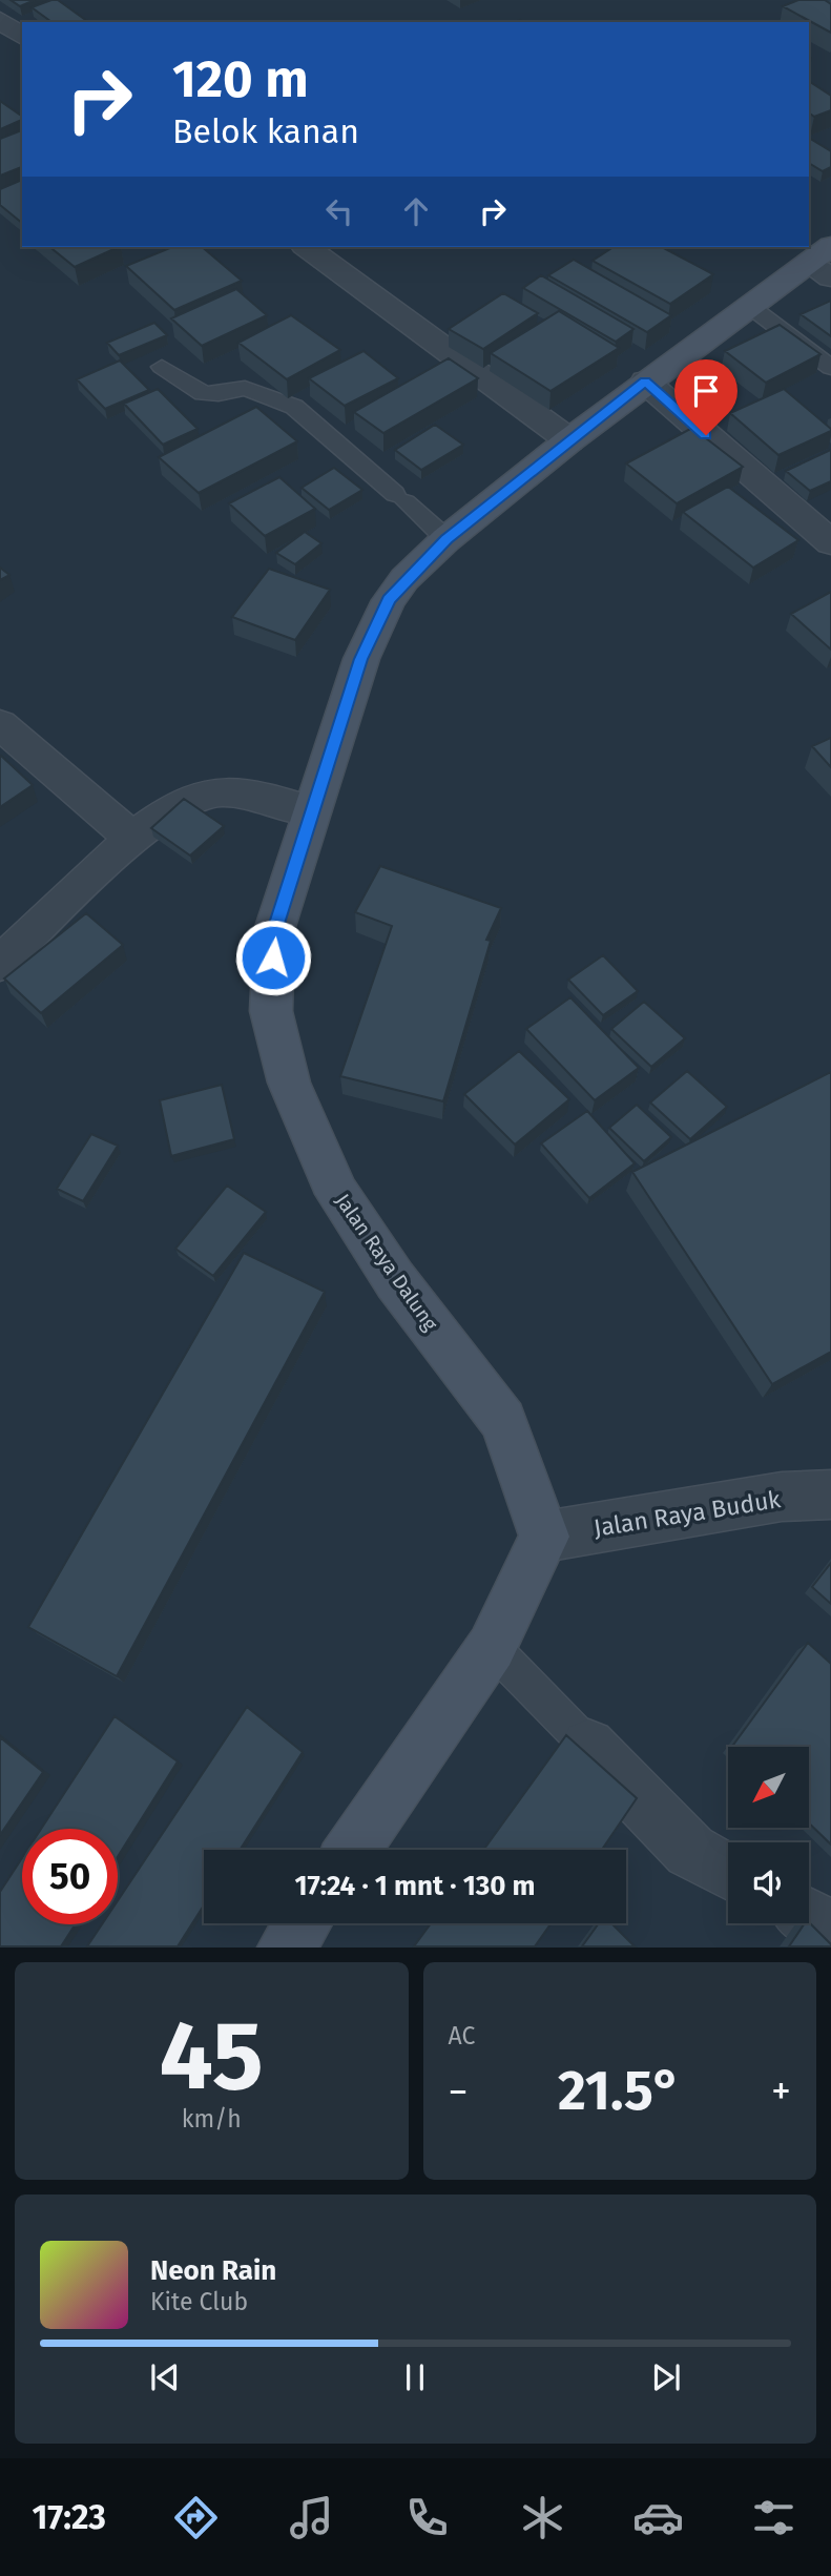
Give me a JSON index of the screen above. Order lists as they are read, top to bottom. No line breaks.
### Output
{"streets":{"main road":["Jalan Raya Dalung"],"street":["Jalan Raya Buduk"]},"crossings":[["Jalan Raya Dalung","Jalan Raya Buduk"]],"north":"bottom left","page":{"turn":["120 m","Belok kanan"],"limit":"50","trip":"17:24 · 1 mnt · 130 m","tile":[["45","km/h"],"AC"],"heat":["−","21.5°","+"],"song":["Neon Rain","Kite Club"],"tabs":"17:23"}}
